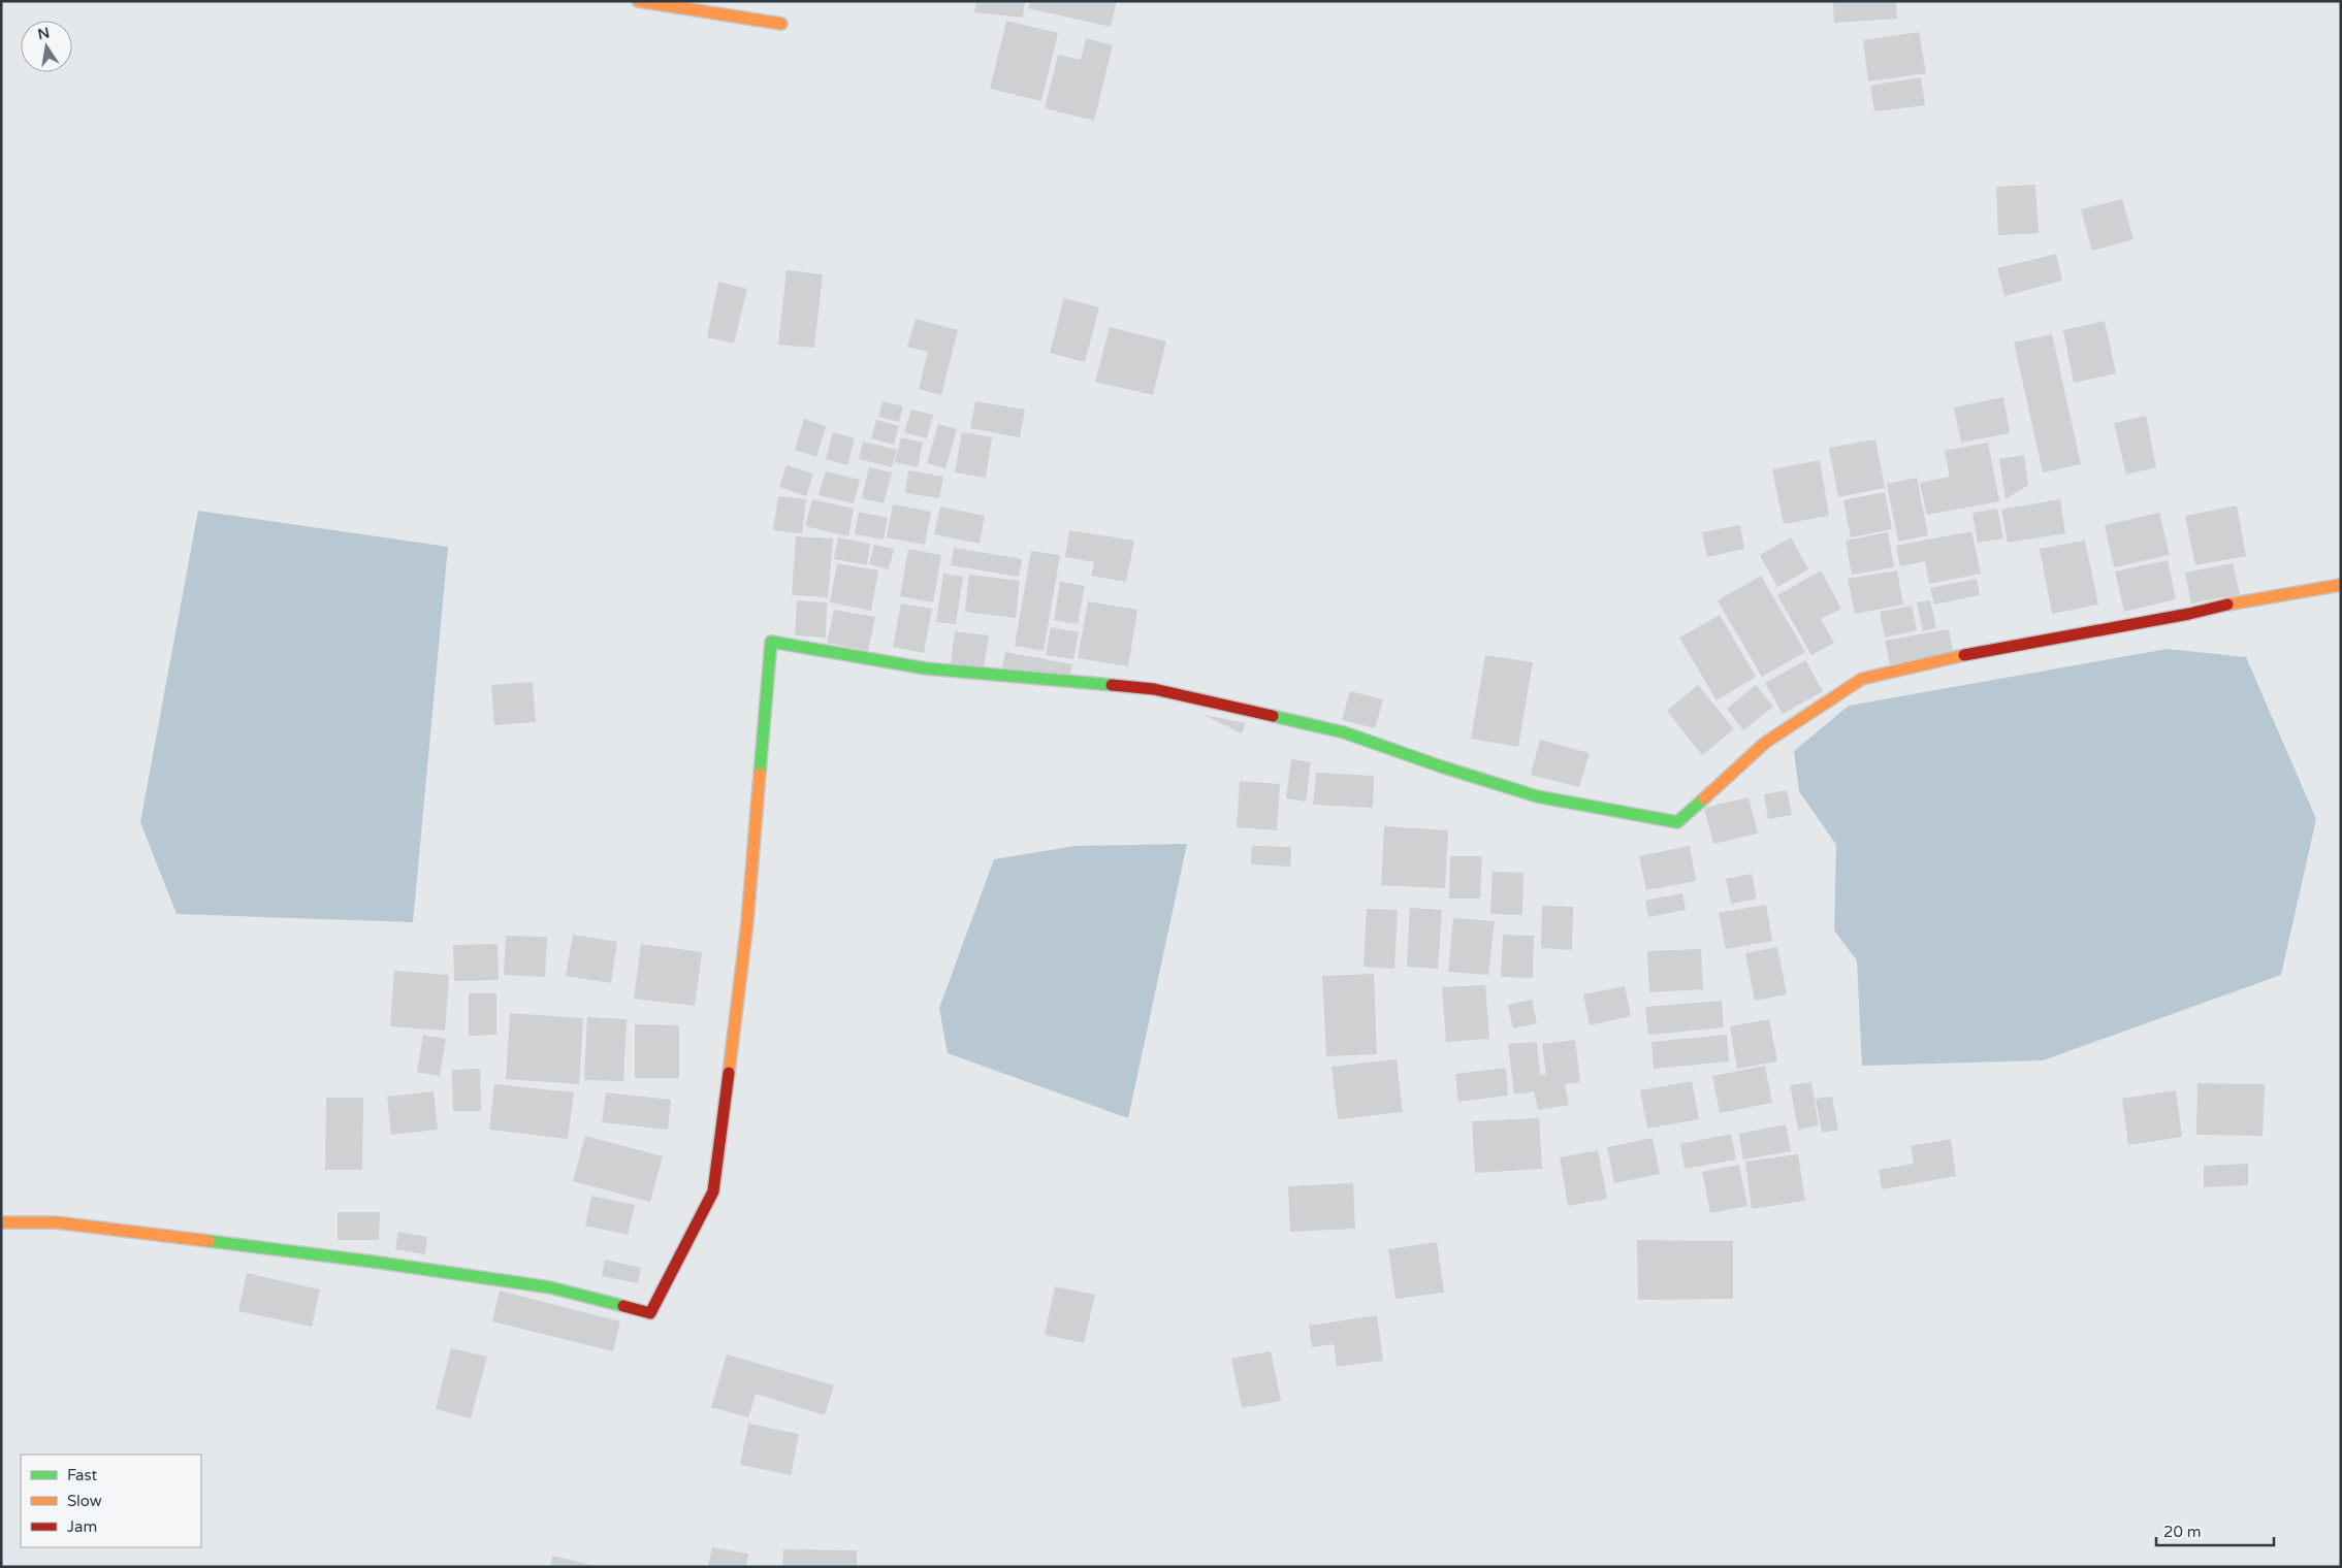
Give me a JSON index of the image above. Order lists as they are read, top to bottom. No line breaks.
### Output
{"legend":["Fast","Slow","Jam"],"scale_bar":"20 m","north":"top"}
